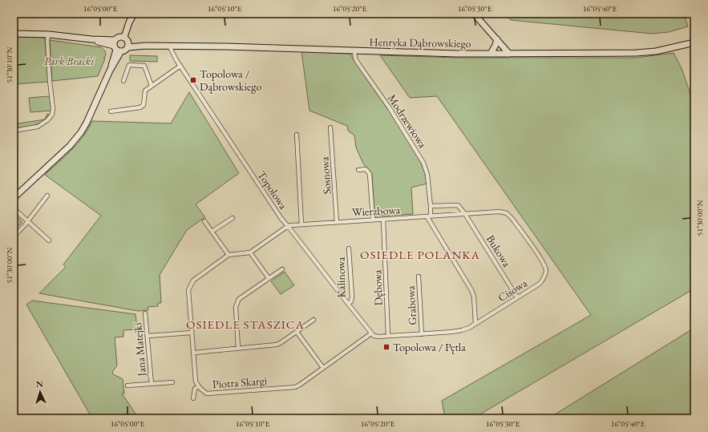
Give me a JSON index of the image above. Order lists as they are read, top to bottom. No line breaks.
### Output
{"streets":{"street":["Henryka Dąbrowskiego","Modrzewiowa","Sosnowa","Topolowa","Wierzbowa","Bukowa","Kalinowa","Dębowa","Cisowa","Grabowa","Jana Matejki","Piotra Skargi"]},"crossings":[["Henryka Dąbrowskiego","Modrzewiowa"],["Henryka Dąbrowskiego","Topolowa"],["Modrzewiowa","Wierzbowa"],["Sosnowa","Wierzbowa"],["Topolowa","Wierzbowa"],["Topolowa","Kalinowa"],["Topolowa","Cisowa"],["Topolowa","Piotra Skargi"],["Wierzbowa","Bukowa"],["Wierzbowa","Dębowa"],["Wierzbowa","Cisowa"],["Wierzbowa","Piotra Skargi"],["Bukowa","Cisowa"],["Dębowa","Cisowa"],["Cisowa","Grabowa"],["Cisowa","Piotra Skargi"]],"districts":["OSIEDLE POLANKA","OSIEDLE STASZICA"],"parks":["Park Bracki"],"places":{"transit":["Topolowa / Dąbrowskiego","Topolowa / Pętla"]},"north":"top","coordinates":["16°05'00\"E","16°05'10\"E","16°05'20\"E","16°05'30\"E","16°05'40\"E","51°30'10\"N","51°30'00\"N"]}
